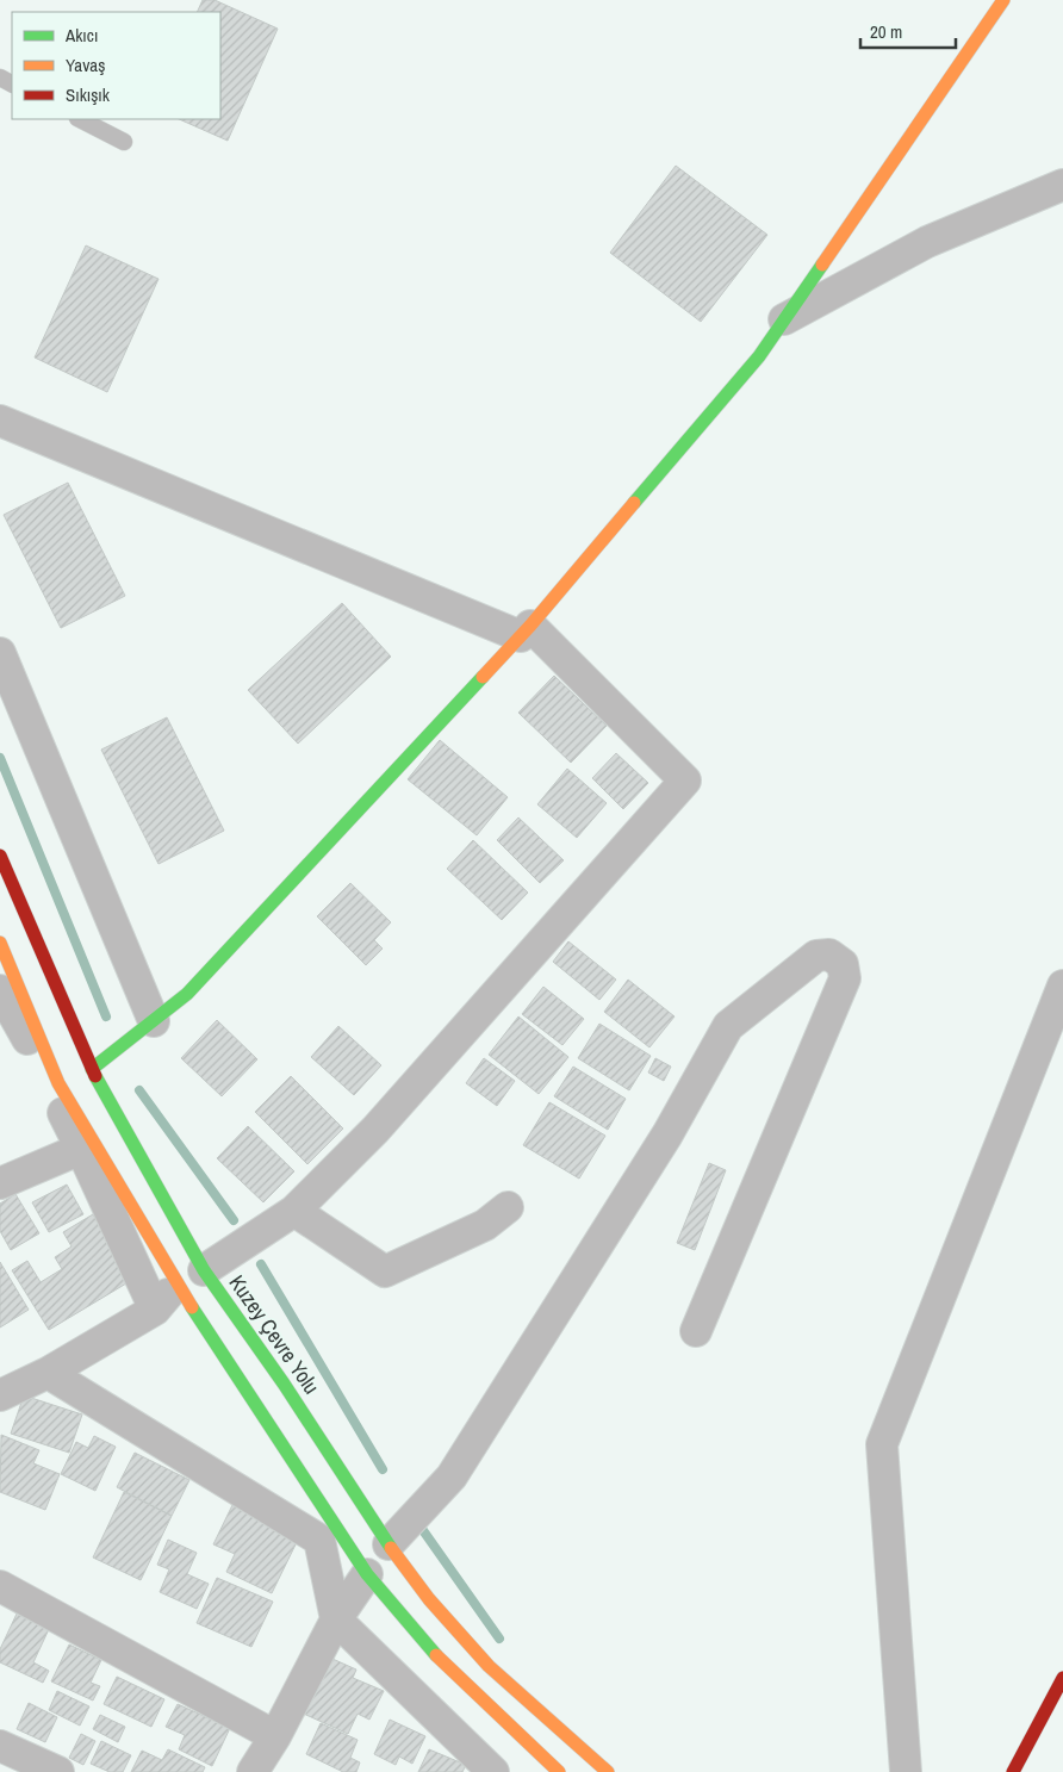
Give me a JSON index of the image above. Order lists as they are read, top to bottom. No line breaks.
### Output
{"streets":{"main road":["Kuzey Çevre Yolu"]},"legend":["Akıcı","Yavaş","Sıkışık"],"scale_bar":"20 m"}
